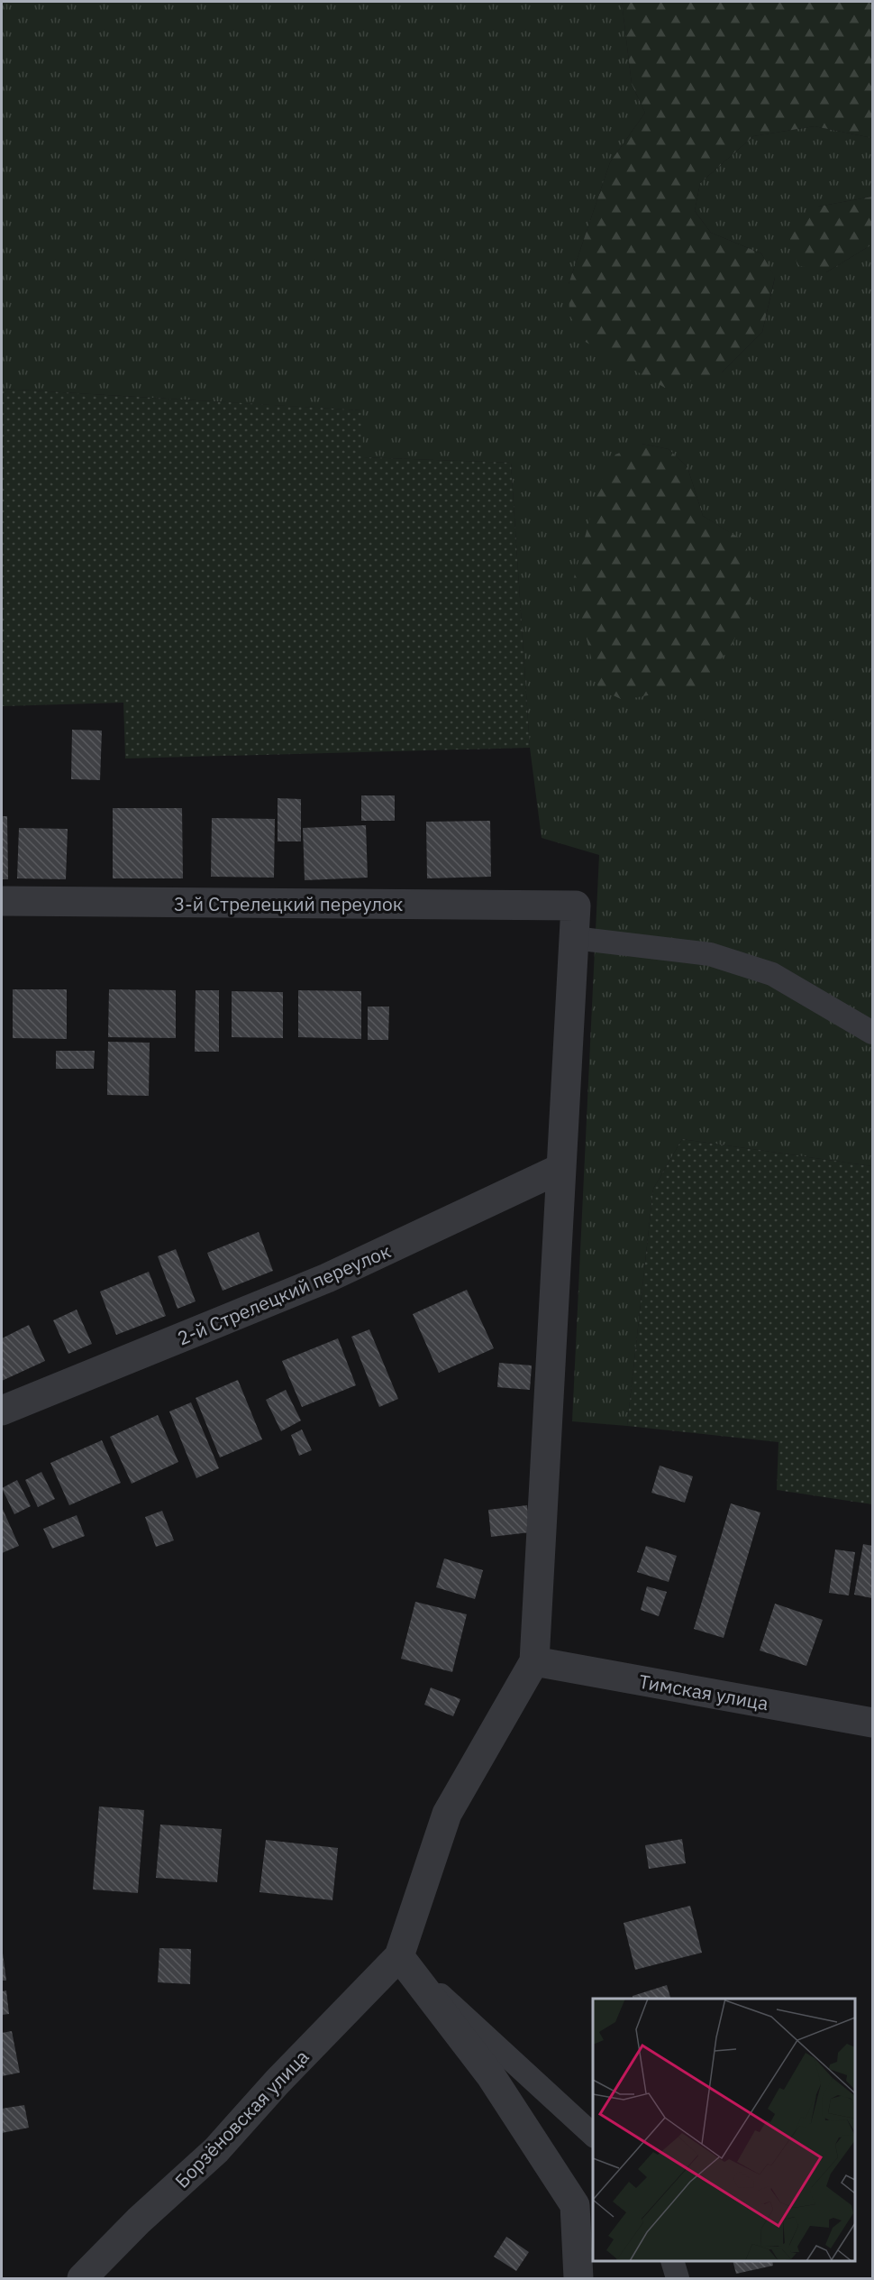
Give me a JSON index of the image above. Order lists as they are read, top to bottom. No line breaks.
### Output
{"streets":{"street":["3-й Стрелецкий переулок","2-й Стрелецкий переулок","Тимская улица","Борзёновская улица"]}}
